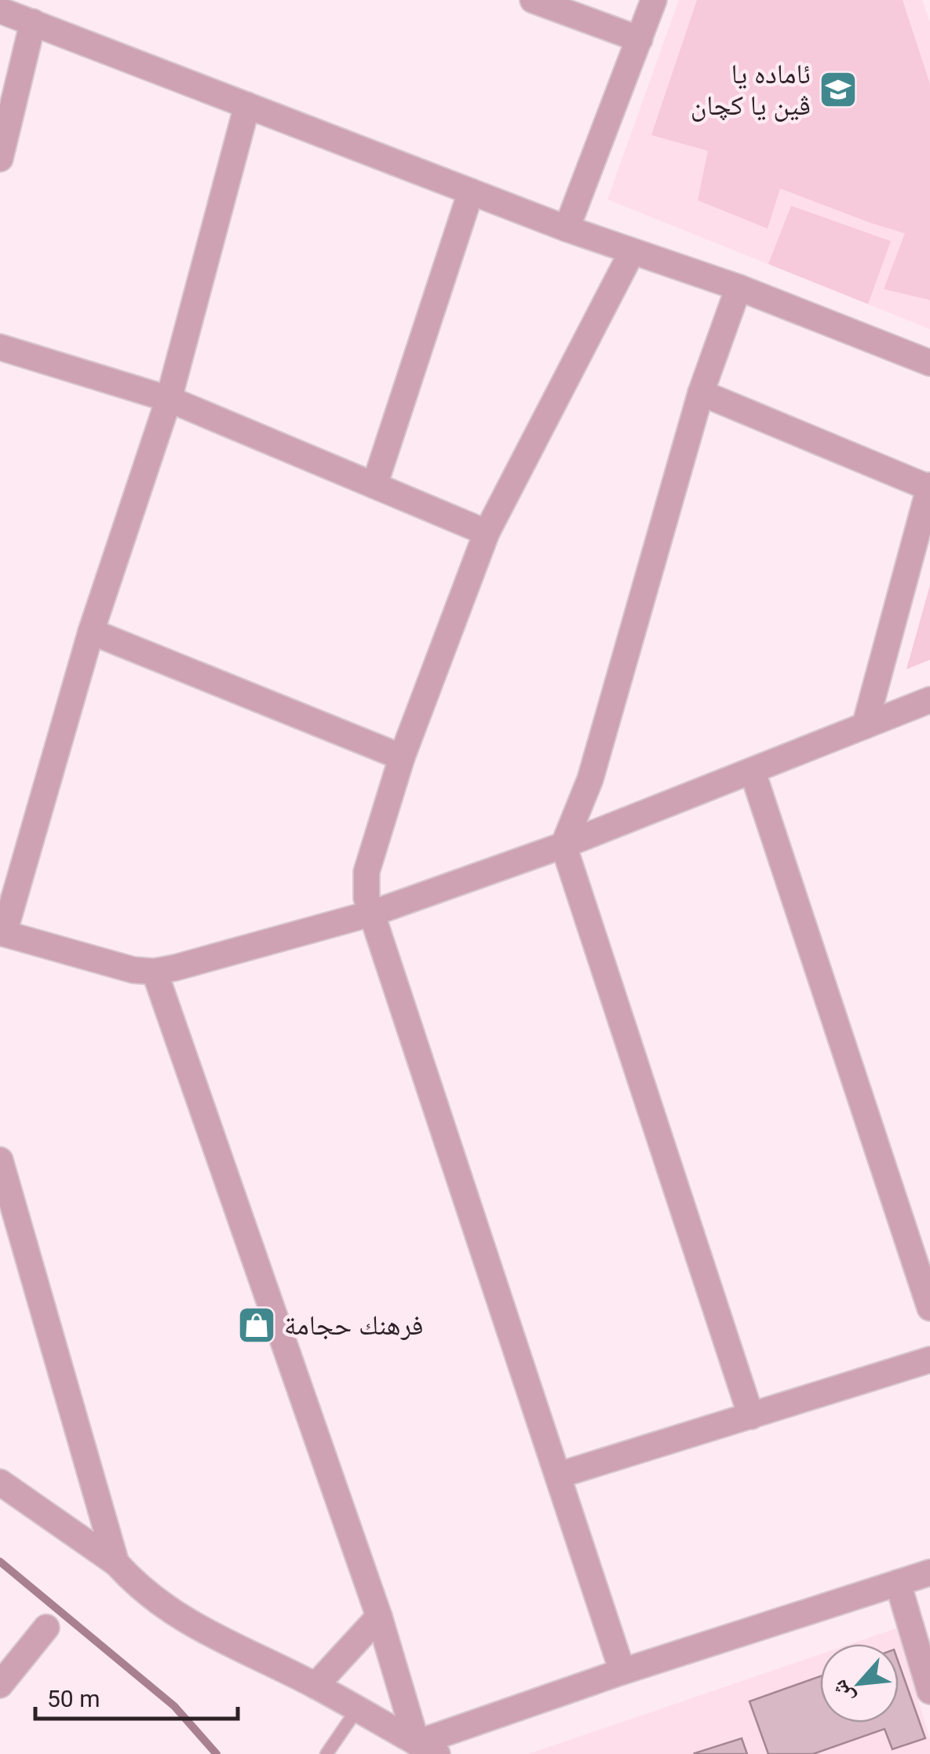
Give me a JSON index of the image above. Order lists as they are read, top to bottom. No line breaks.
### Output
{"places":{"school or university":["ئاماده یا ڤین یا کچان"],"shop":["فرهنك حجامة"]},"scale_bar":"50 m","north":"bottom left"}
